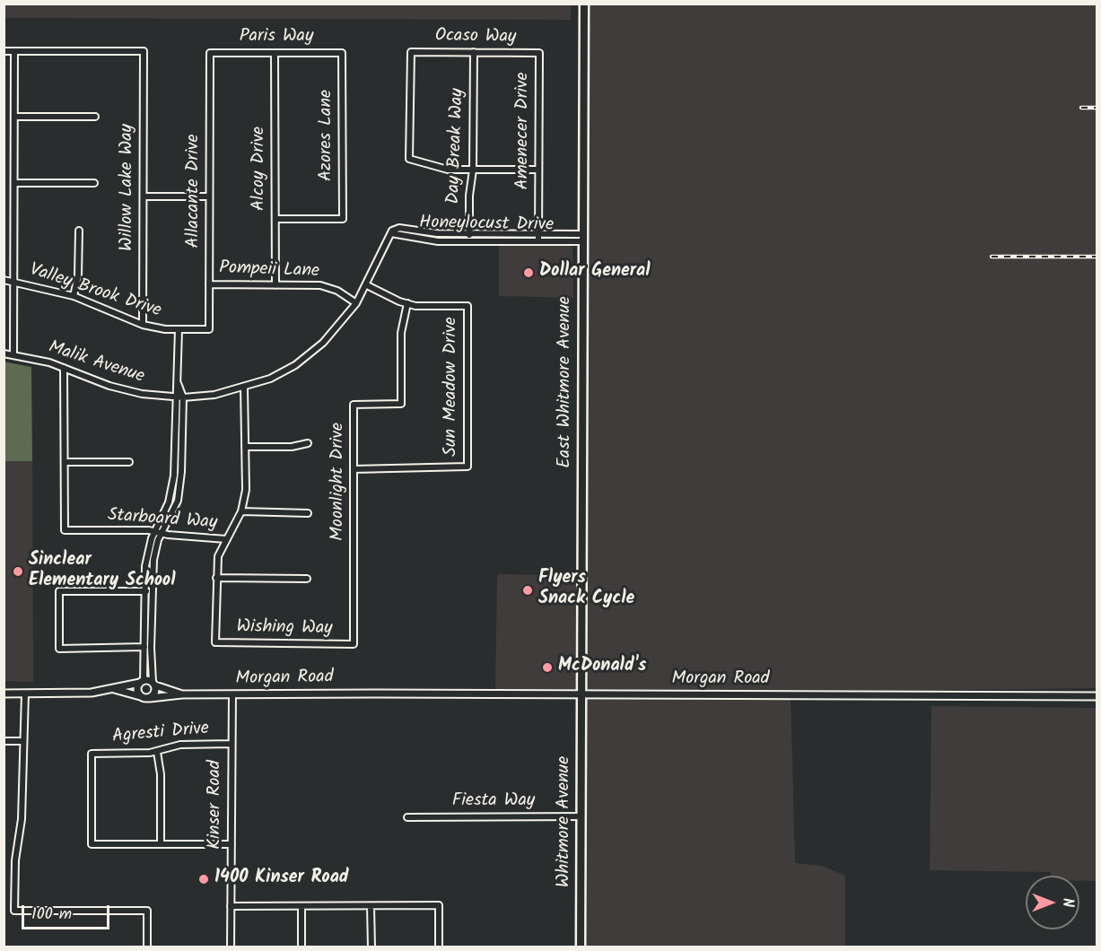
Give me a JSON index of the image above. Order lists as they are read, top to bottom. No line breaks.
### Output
{"streets":{"main road":["East Whitmore Avenue","Whitmore Avenue"],"street":["Paris Way","Ocaso Way","Amenecer Drive","Azores Lane","Day Break Way","Alcoy Drive","Willow Lake Way","Allacante Drive","Honeylocust Drive","Pompeii Lane","Valley Brook Drive","Malik Avenue","Sun Meadow Drive","Moonlight Drive","Starboard Way","Wishing Way","Morgan Road","Agresti Drive","Fiesta Way","Kinser Road"]},"crossings":[["Paris Way","Azores Lane"],["Paris Way","Alcoy Drive"],["Paris Way","Allacante Drive"],["Ocaso Way","Amenecer Drive"],["Ocaso Way","Day Break Way"],["Amenecer Drive","Honeylocust Drive"],["Azores Lane","Alcoy Drive"],["Day Break Way","Honeylocust Drive"],["Alcoy Drive","Pompeii Lane"],["Willow Lake Way","Valley Brook Drive"],["Allacante Drive","Pompeii Lane"],["Allacante Drive","Valley Brook Drive"],["Honeylocust Drive","Malik Avenue"],["Honeylocust Drive","East Whitmore Avenue"],["Pompeii Lane","Malik Avenue"],["East Whitmore Avenue","Morgan Road"],["East Whitmore Avenue","Whitmore Avenue"],["Sun Meadow Drive","Moonlight Drive"],["Moonlight Drive","Wishing Way"],["Morgan Road","Kinser Road"],["Morgan Road","Whitmore Avenue"],["Agresti Drive","Kinser Road"],["Fiesta Way","Whitmore Avenue"]],"places":["Dollar General","Sinclear Elementary School","Flyers Snack Cycle","McDonald's","1400 Kinser Road"],"scale_bar":"100 m","north":"right"}
